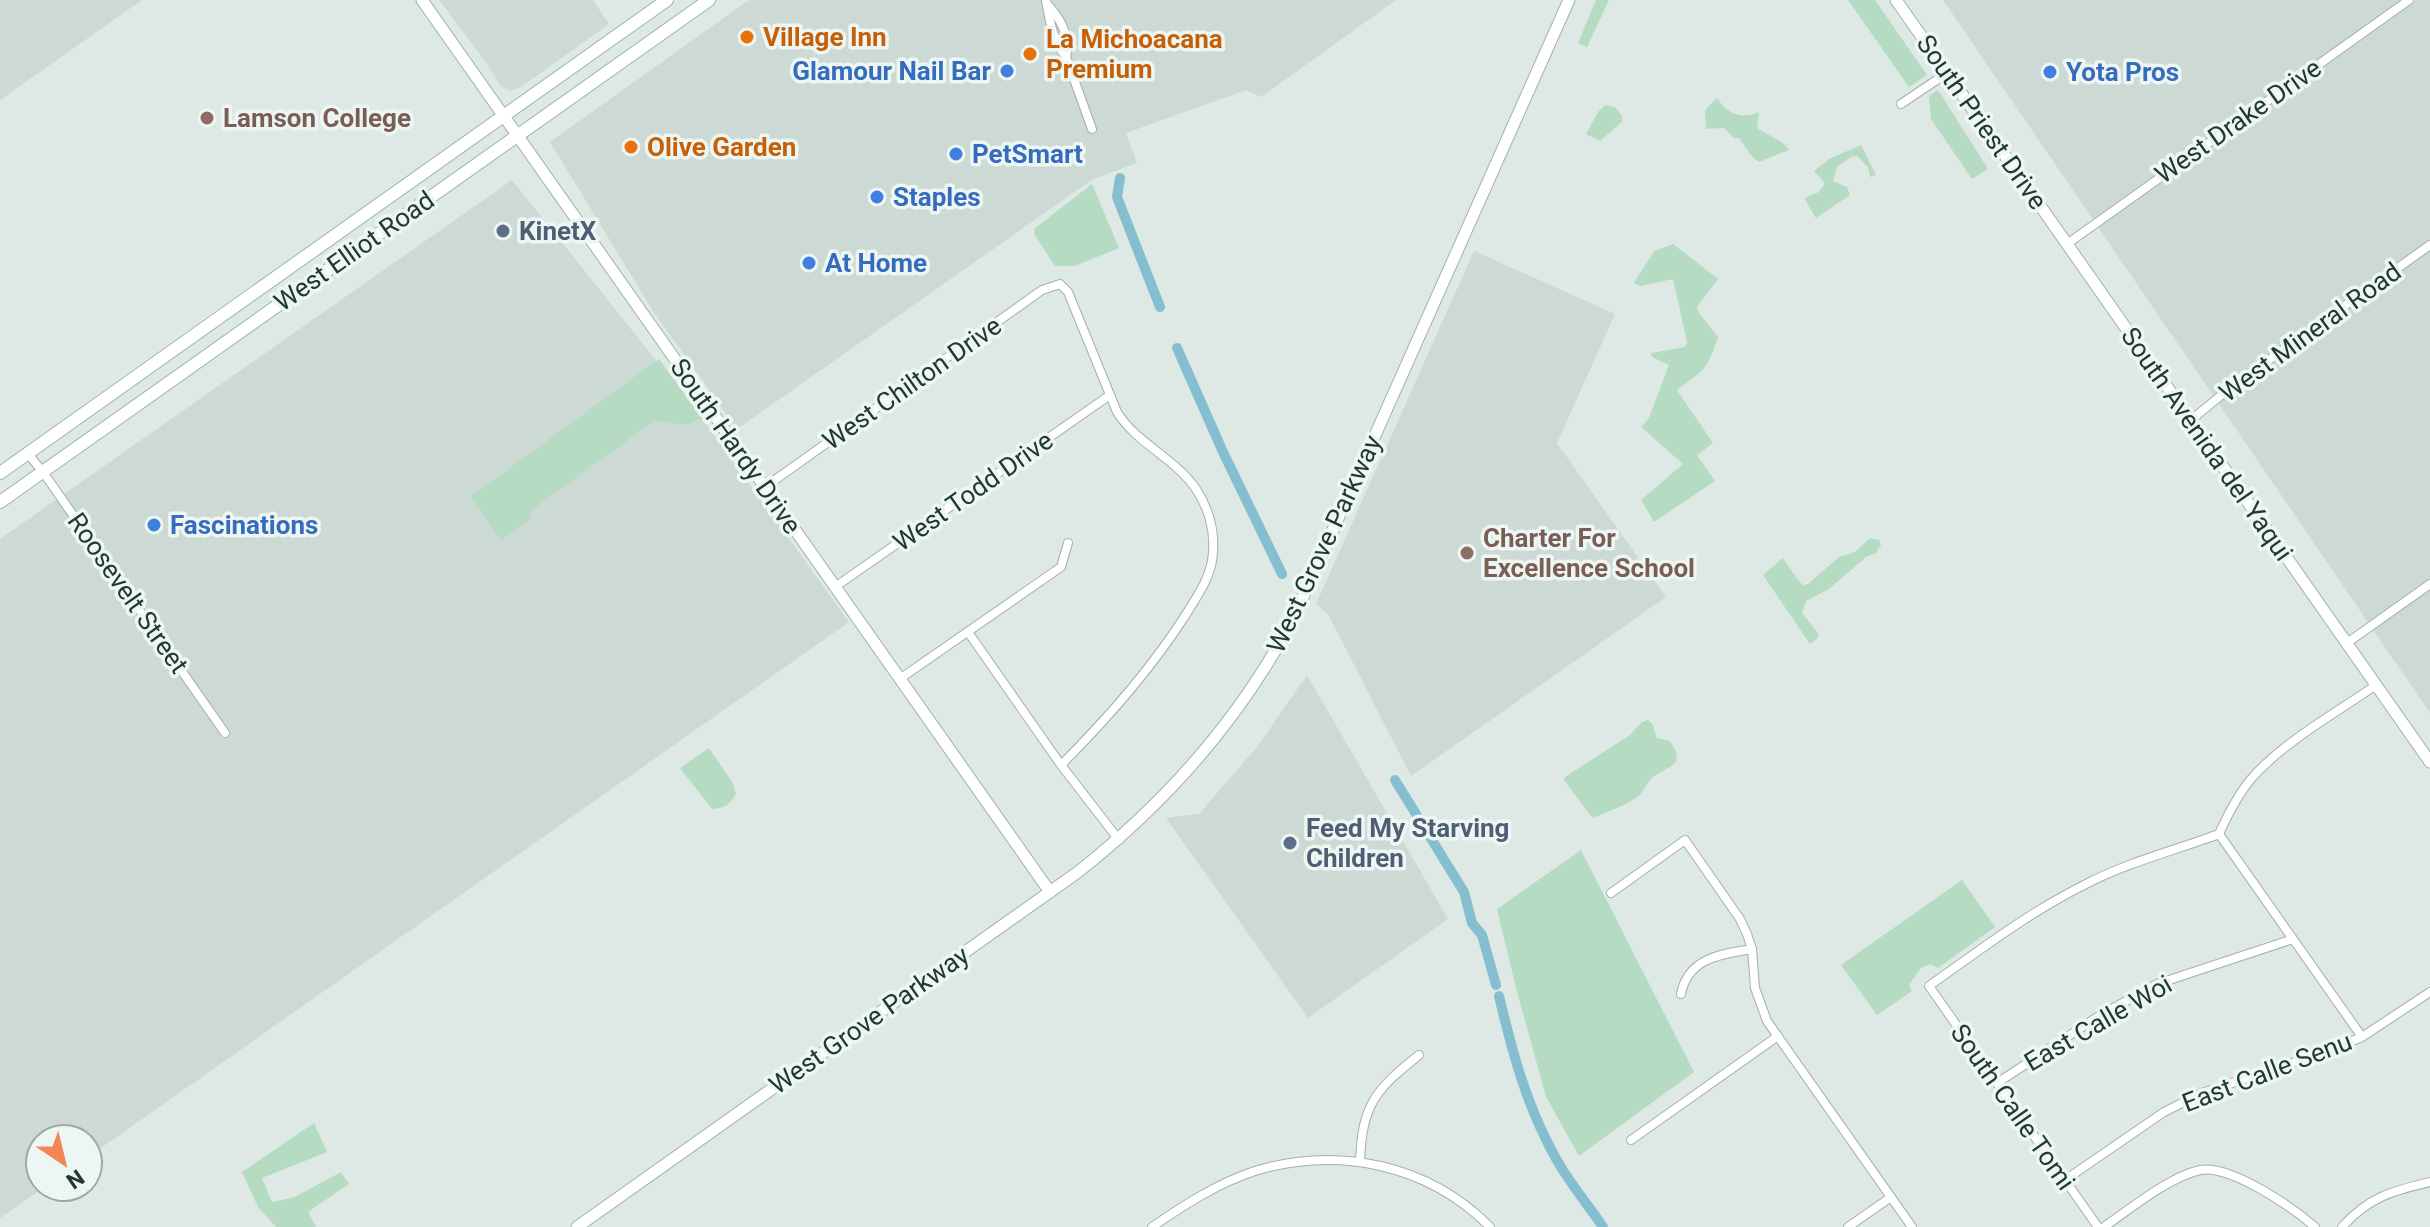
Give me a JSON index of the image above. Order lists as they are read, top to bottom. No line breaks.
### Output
{"streets":{"main road":["West Elliot Road"],"street":["West Drake Drive","South Priest Drive","West Mineral Road","West Chilton Drive","South Avenida del Yaqui","South Hardy Drive","West Todd Drive","West Grove Parkway","Roosevelt Street","East Calle Woi","East Calle Senu","South Calle Tomi"]},"crossings":[["West Drake Drive","South Priest Drive"],["West Drake Drive","South Avenida del Yaqui"],["South Priest Drive","South Avenida del Yaqui"],["West Elliot Road","South Hardy Drive"],["West Elliot Road","Roosevelt Street"],["West Mineral Road","South Avenida del Yaqui"],["West Chilton Drive","South Hardy Drive"],["West Chilton Drive","West Todd Drive"],["South Hardy Drive","West Todd Drive"],["South Hardy Drive","West Grove Parkway"],["East Calle Woi","South Calle Tomi"],["East Calle Senu","South Calle Tomi"]],"places":["Village Inn","La Michoacana Premium","Glamour Nail Bar","Yota Pros","Lamson College","Olive Garden","PetSmart","Staples","KinetX","At Home","Fascinations","Charter For Excellence School","Feed My Starving Children"],"north":"bottom right"}
